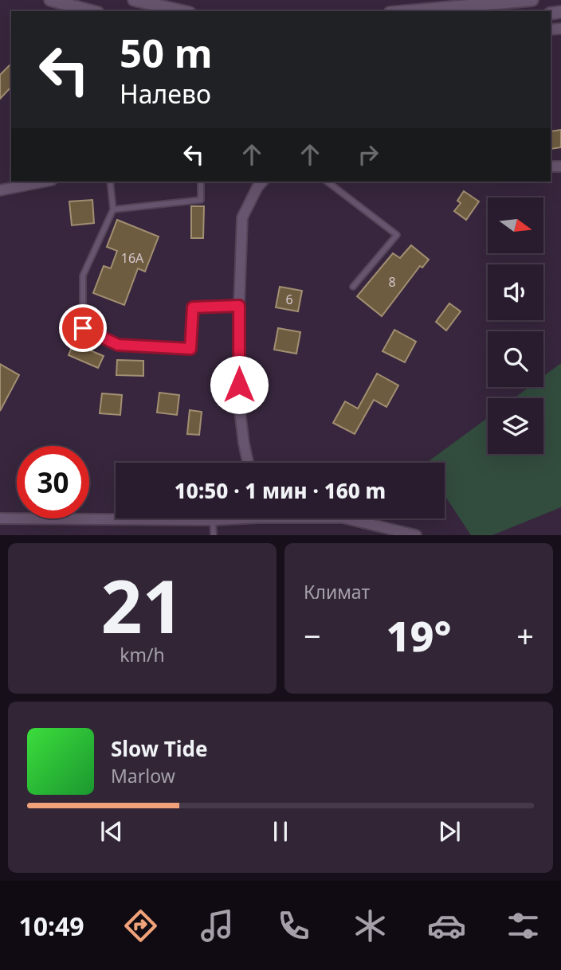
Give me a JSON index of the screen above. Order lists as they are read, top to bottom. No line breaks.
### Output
{"house_numbers":["16А","8","6"],"north":"right","page":{"turn":["50 m","Налево"],"limit":"30","trip":"10:50 · 1 мин · 160 m","tile":[["21","km/h"],"Климат"],"heat":["−","19°","+"],"song":["Slow Tide","Marlow"],"tabs":"10:49"}}
